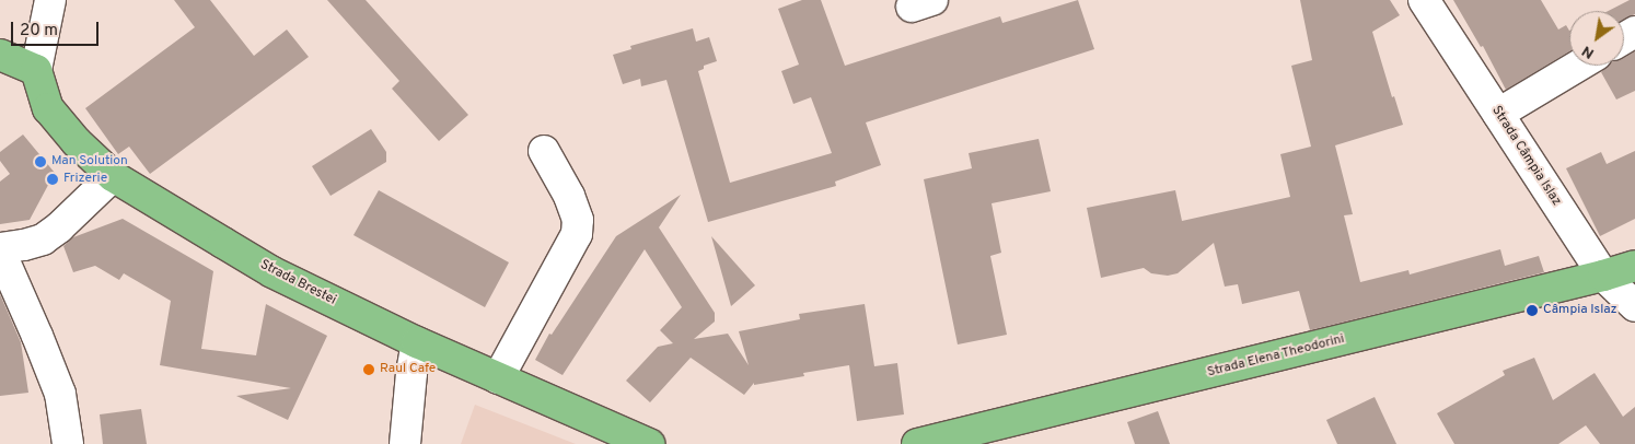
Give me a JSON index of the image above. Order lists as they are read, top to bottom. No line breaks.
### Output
{"streets":{"main road":["Strada Brestei","Strada Elena Theodorini"],"street":["Strada Câmpia Islaz"]},"crossings":[["Strada Câmpia Islaz","Strada Elena Theodorini"]],"places":["Man Solution","Frizerie","Câmpia Islaz","Raul Cafe"],"scale_bar":"20 m","north":"bottom left"}
